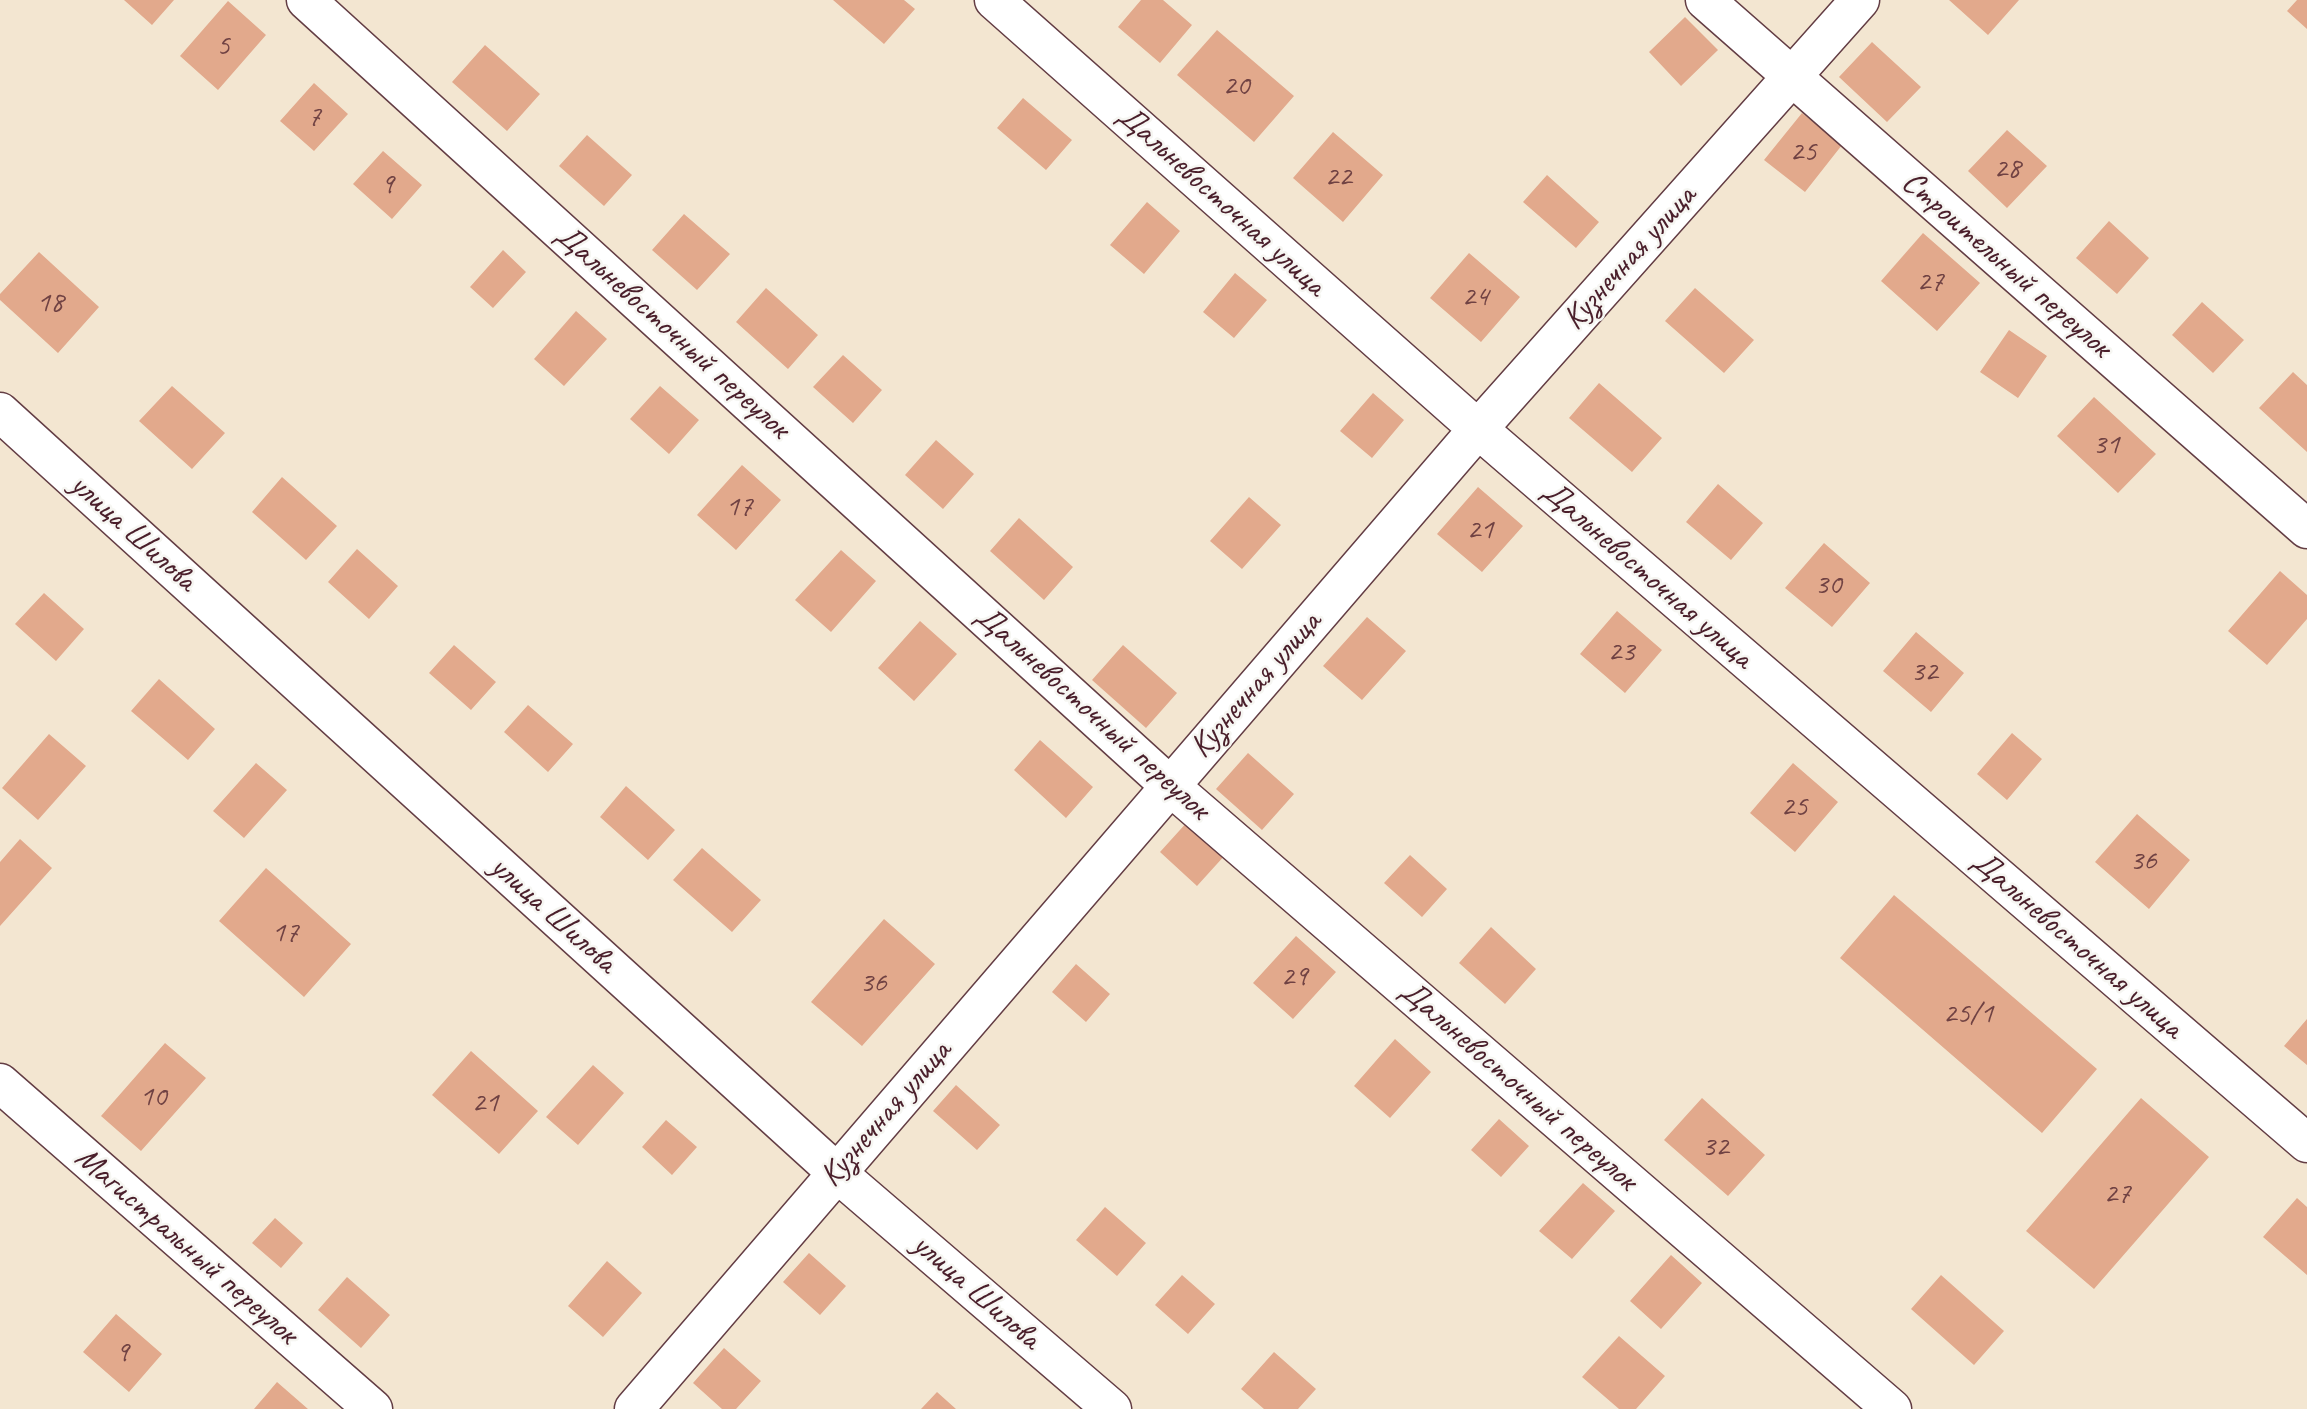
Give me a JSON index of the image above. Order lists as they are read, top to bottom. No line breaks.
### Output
{"streets":{"street":["Дальневосточная улица","Кузнечная улица","Строительный переулок","Дальневосточный переулок","улица Шилова","Магистральный переулок"]},"crossings":[["Дальневосточная улица","Кузнечная улица"],["Кузнечная улица","Строительный переулок"],["Кузнечная улица","Дальневосточный переулок"],["Кузнечная улица","улица Шилова"]],"house_numbers":["5","20","7","25","28","22","9","27","24","18","31","17","21","30","23","32","25","36","17","29","36","25/1","10","21","32","27","9"]}
